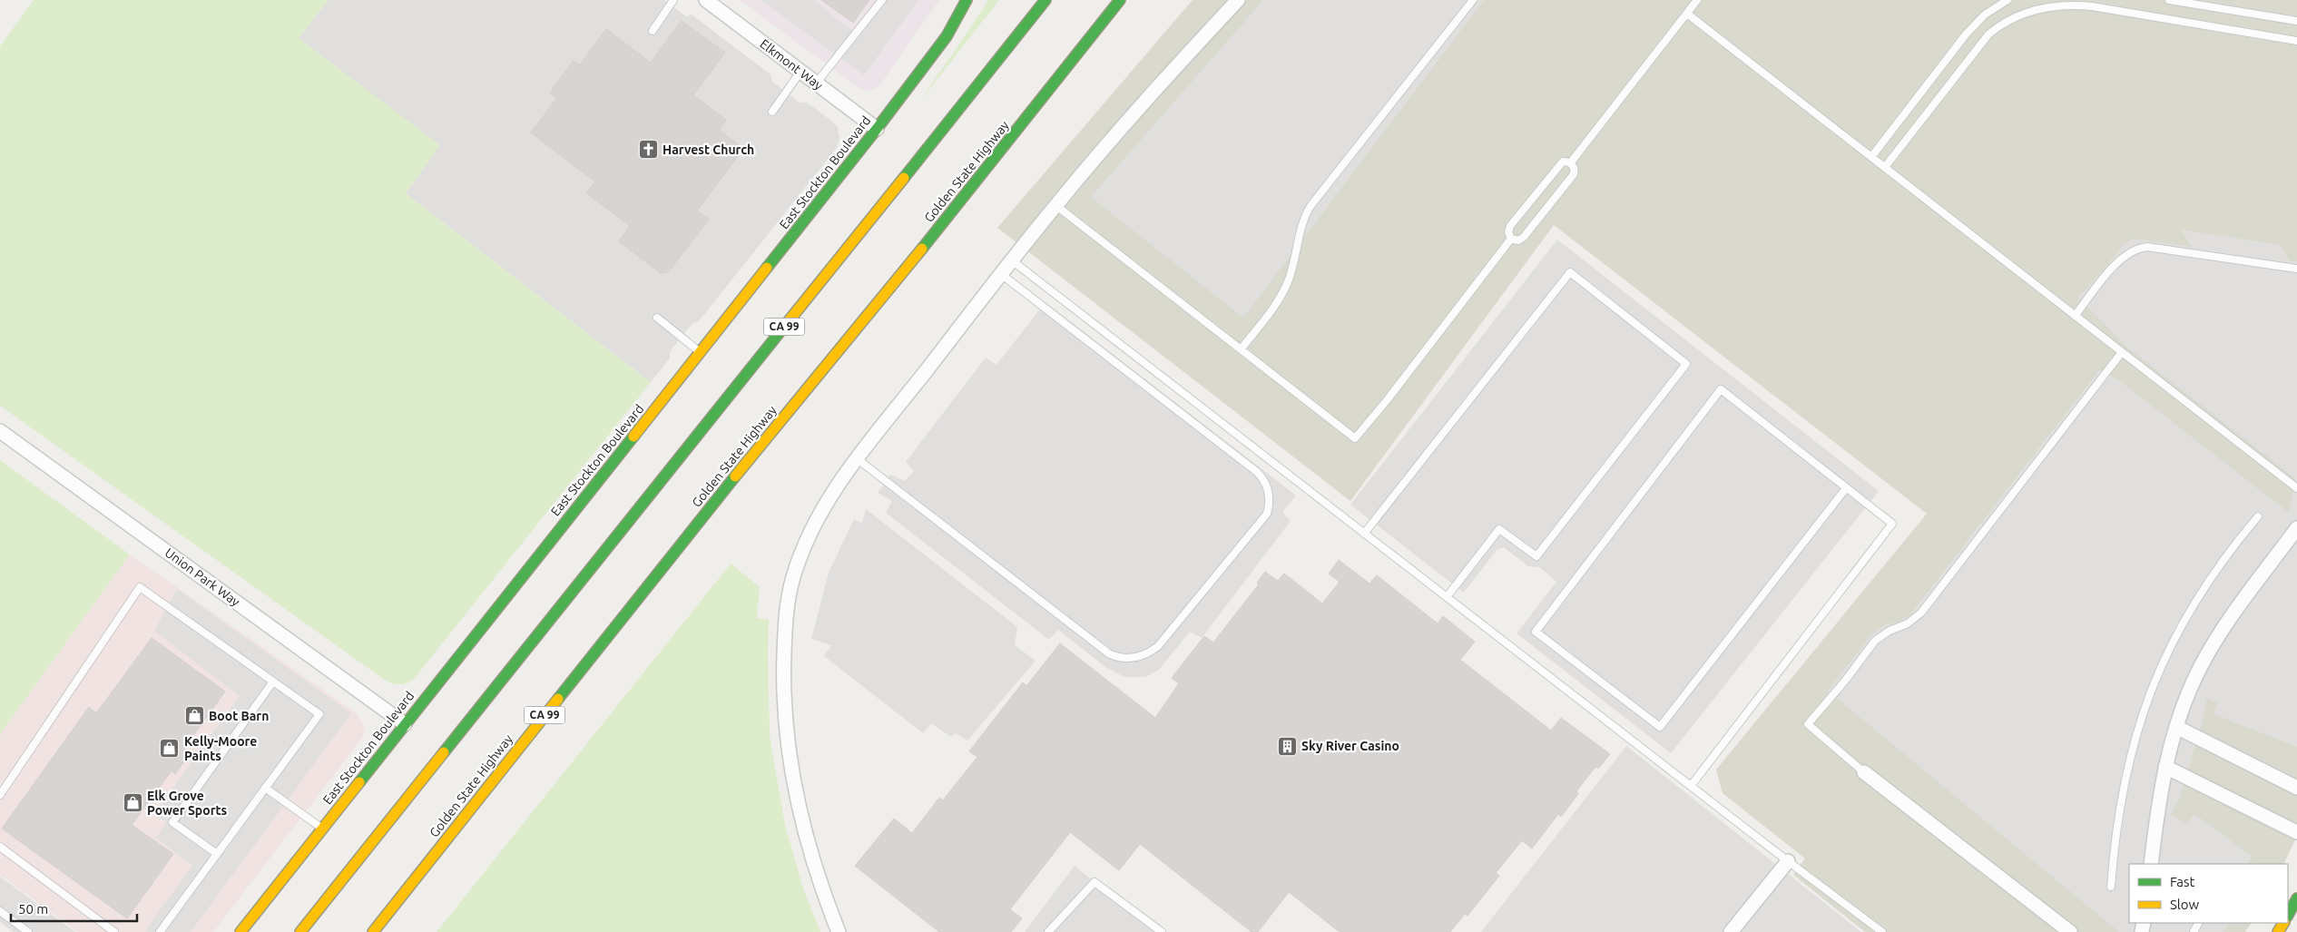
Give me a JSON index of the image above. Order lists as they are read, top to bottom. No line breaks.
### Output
{"streets":{"main road":["Golden State Highway","East Stockton Boulevard","CA 99"],"street":["Elkmont Way","Union Park Way"]},"crossings":[["Elkmont Way","East Stockton Boulevard"],["East Stockton Boulevard","Union Park Way"]],"places":{"church":["Harvest Church"],"shop":["Boot Barn","Kelly-Moore Paints","Elk Grove Power Sports"],"building":["Sky River Casino"]},"legend":["Fast","Slow"],"scale_bar":"50 m"}
